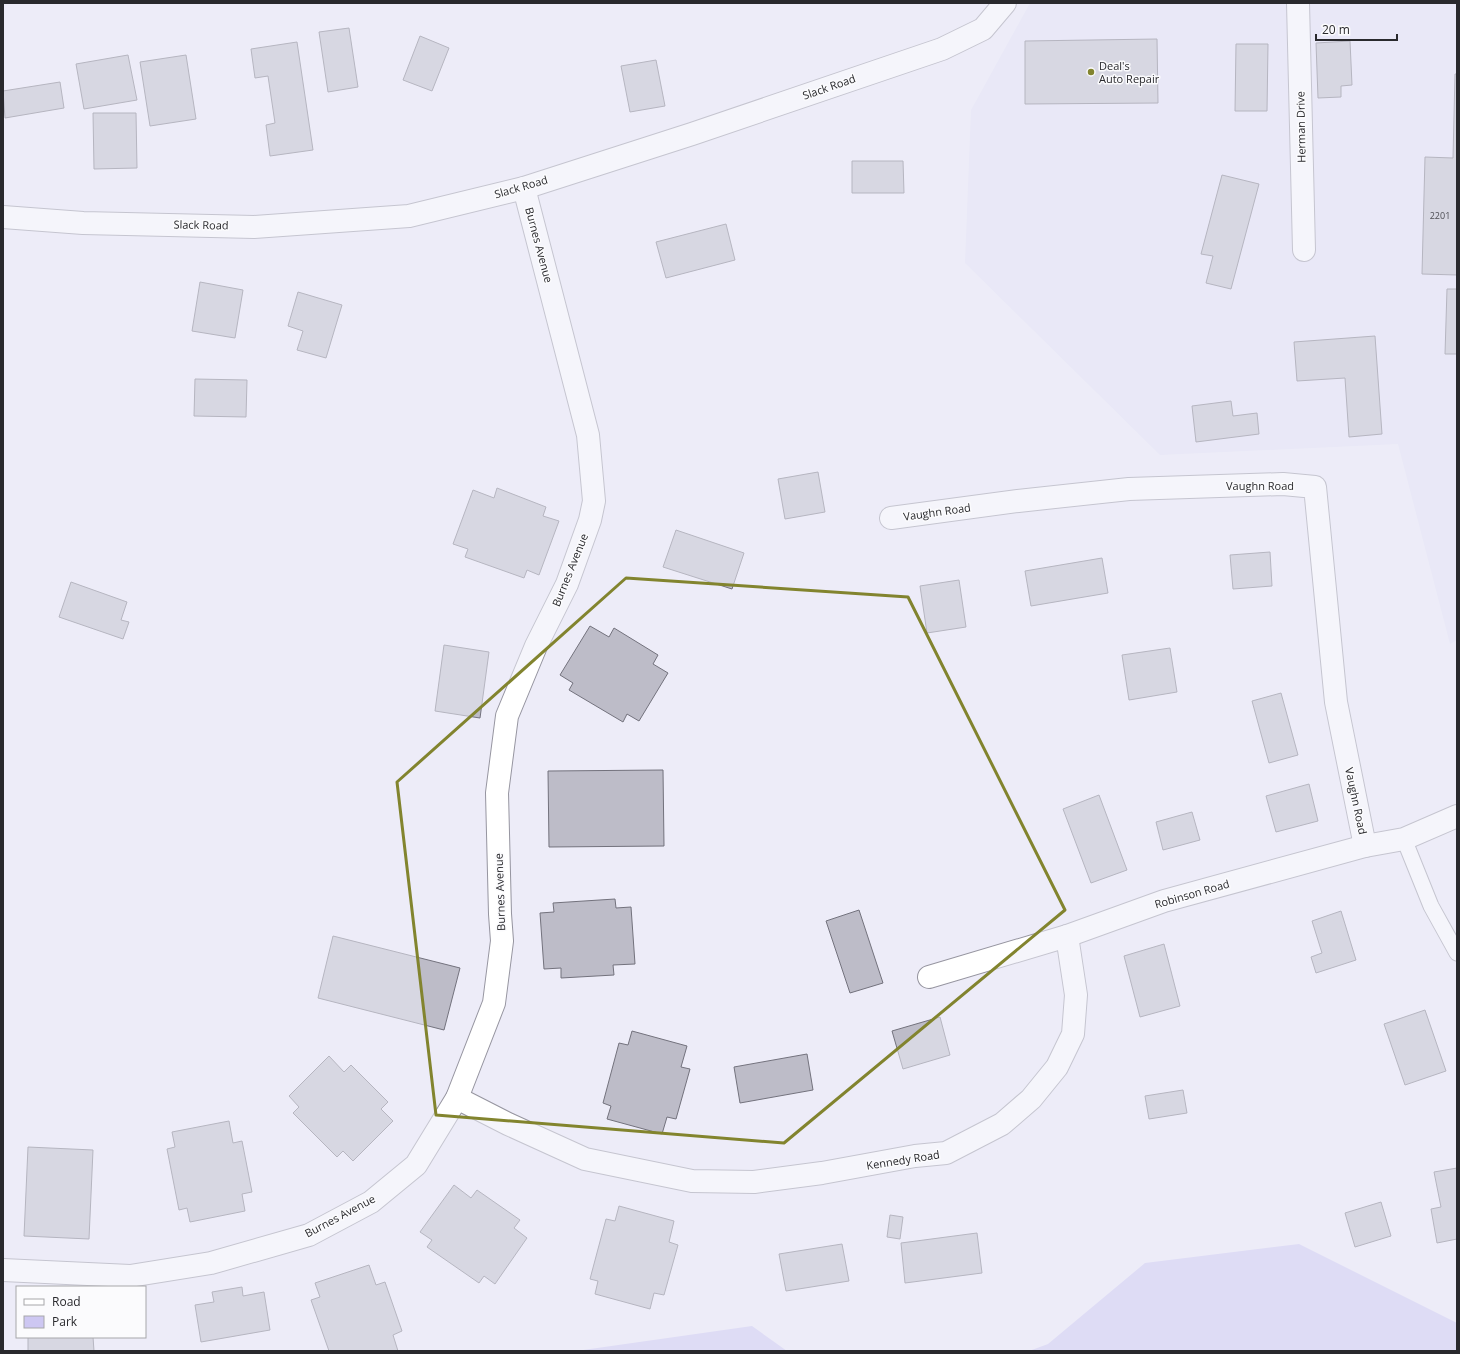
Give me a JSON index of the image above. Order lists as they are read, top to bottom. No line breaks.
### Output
{"streets":{"street":["Slack Road","Herman Drive","Burnes Avenue","Vaughn Road","Robinson Road","Kennedy Road"]},"crossings":[["Slack Road","Burnes Avenue"],["Burnes Avenue","Kennedy Road"],["Vaughn Road","Robinson Road"],["Robinson Road","Kennedy Road"]],"places":["Deal's Auto Repair"],"house_numbers":["2201"],"legend":["Road","Park"],"scale_bar":"20 m"}
